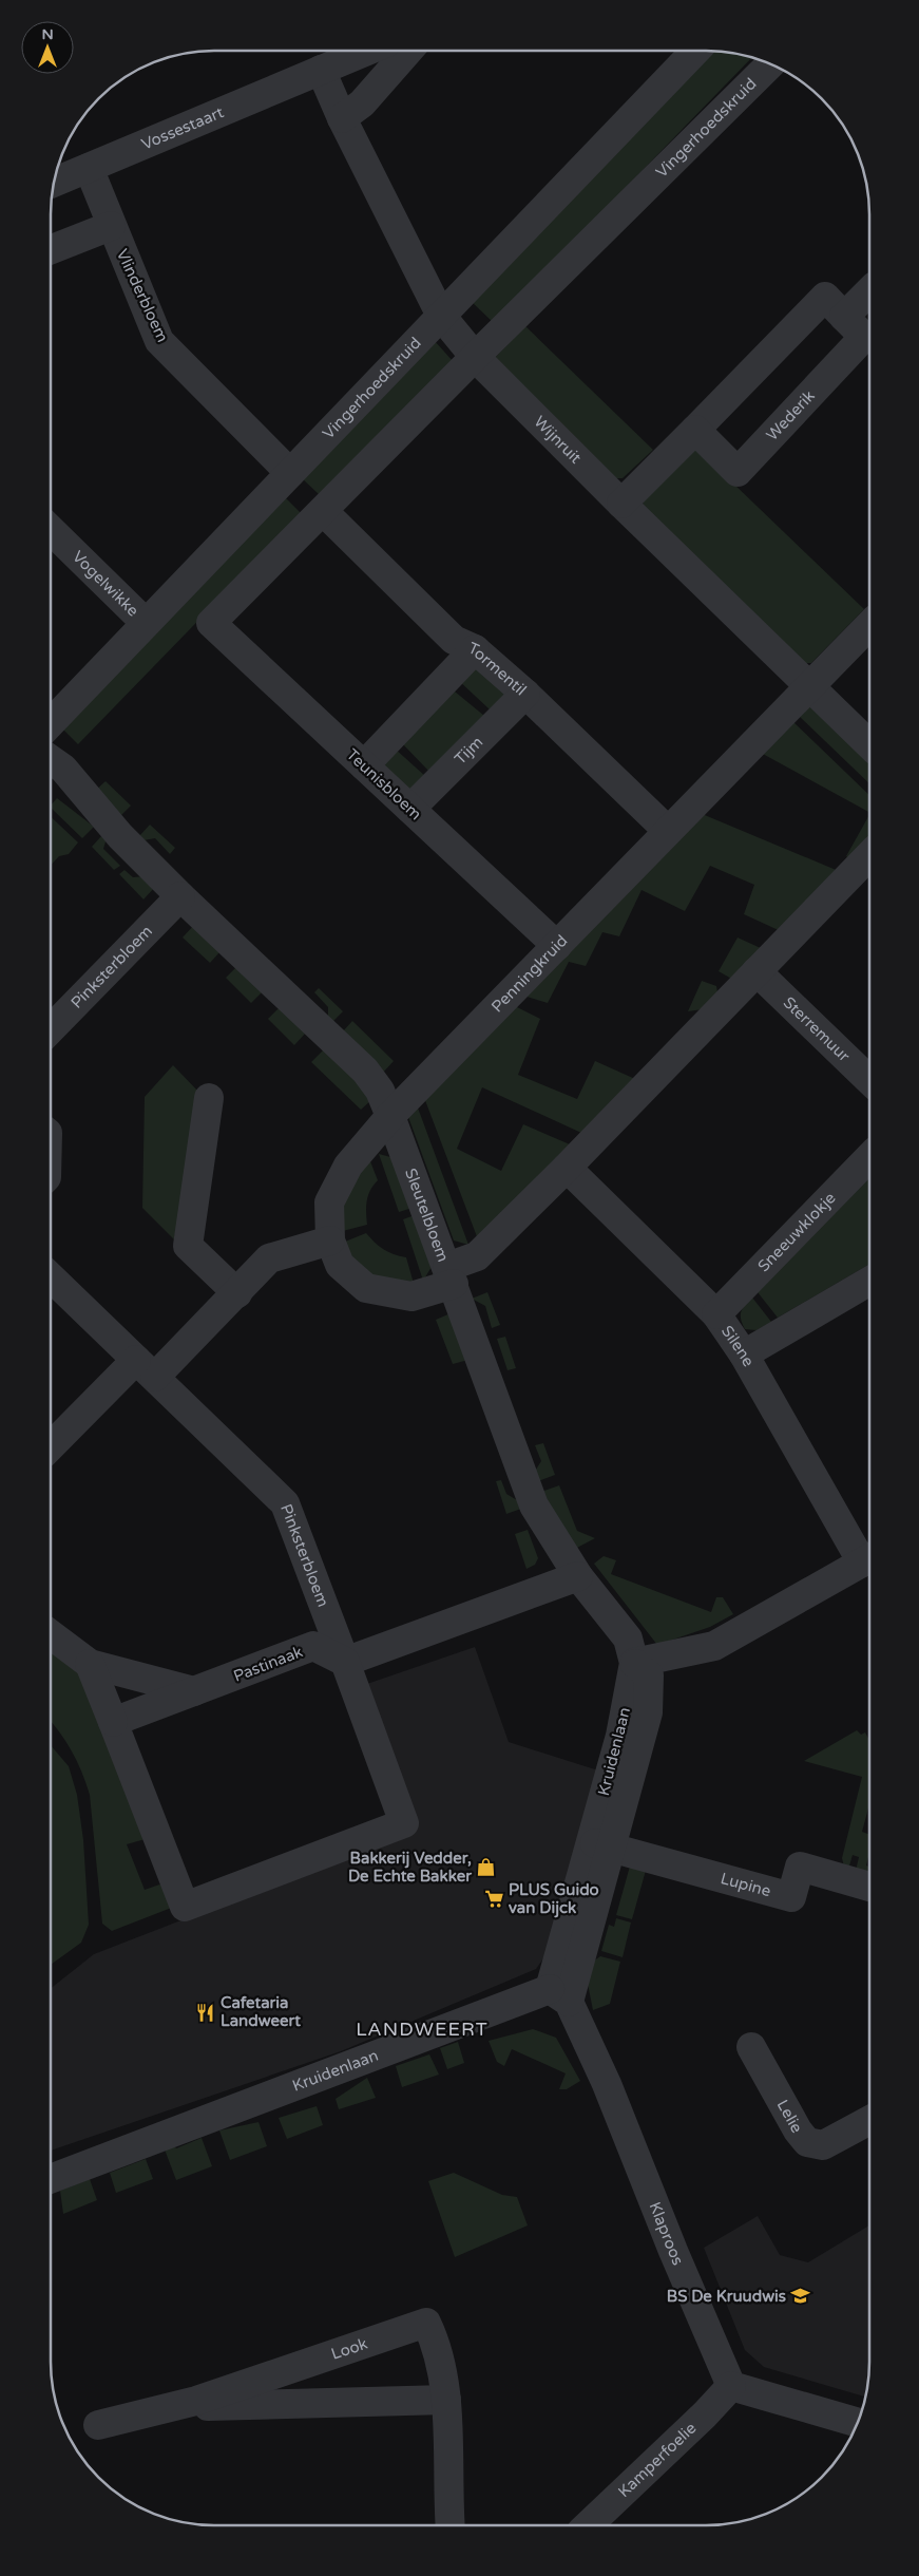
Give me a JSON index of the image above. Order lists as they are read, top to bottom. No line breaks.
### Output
{"streets":{"street":["Vossestaart","Vingerhoedskruid","Vlinderbloem","Wederik","Wijnruit","Vogelwikke","Tormentil","Tijm","Teunisbloem","Pinksterbloem","Penningkruid","Sterremuur","Sleutelbloem","Sneeuwklokje","Silene","Pastinaak","Kruidenlaan","Lupine","Lelie","Klaproos","Look","Kamperfoelie"]},"crossings":[["Vossestaart","Vlinderbloem"],["Vossestaart","Wijnruit"],["Vingerhoedskruid","Vlinderbloem"],["Vingerhoedskruid","Wijnruit"],["Vingerhoedskruid","Vogelwikke"],["Vingerhoedskruid","Tormentil"],["Vingerhoedskruid","Teunisbloem"],["Wederik","Wijnruit"],["Wijnruit","Penningkruid"],["Tormentil","Tijm"],["Tormentil","Penningkruid"],["Tijm","Teunisbloem"],["Teunisbloem","Penningkruid"],["Pinksterbloem","Sleutelbloem"],["Pinksterbloem","Pastinaak"],["Penningkruid","Sterremuur"],["Penningkruid","Sleutelbloem"],["Penningkruid","Silene"],["Sleutelbloem","Kruidenlaan"],["Sneeuwklokje","Silene"],["Kruidenlaan","Lupine"],["Kruidenlaan","Klaproos"],["Klaproos","Kamperfoelie"]],"districts":["LANDWEERT"],"places":{"shop":["Bakkerij Vedder, De Echte Bakker"],"supermarket":["PLUS Guido van Dijck"],"restaurant":["Cafetaria Landweert"],"school or university":["BS De Kruudwis"]},"north":"top"}
